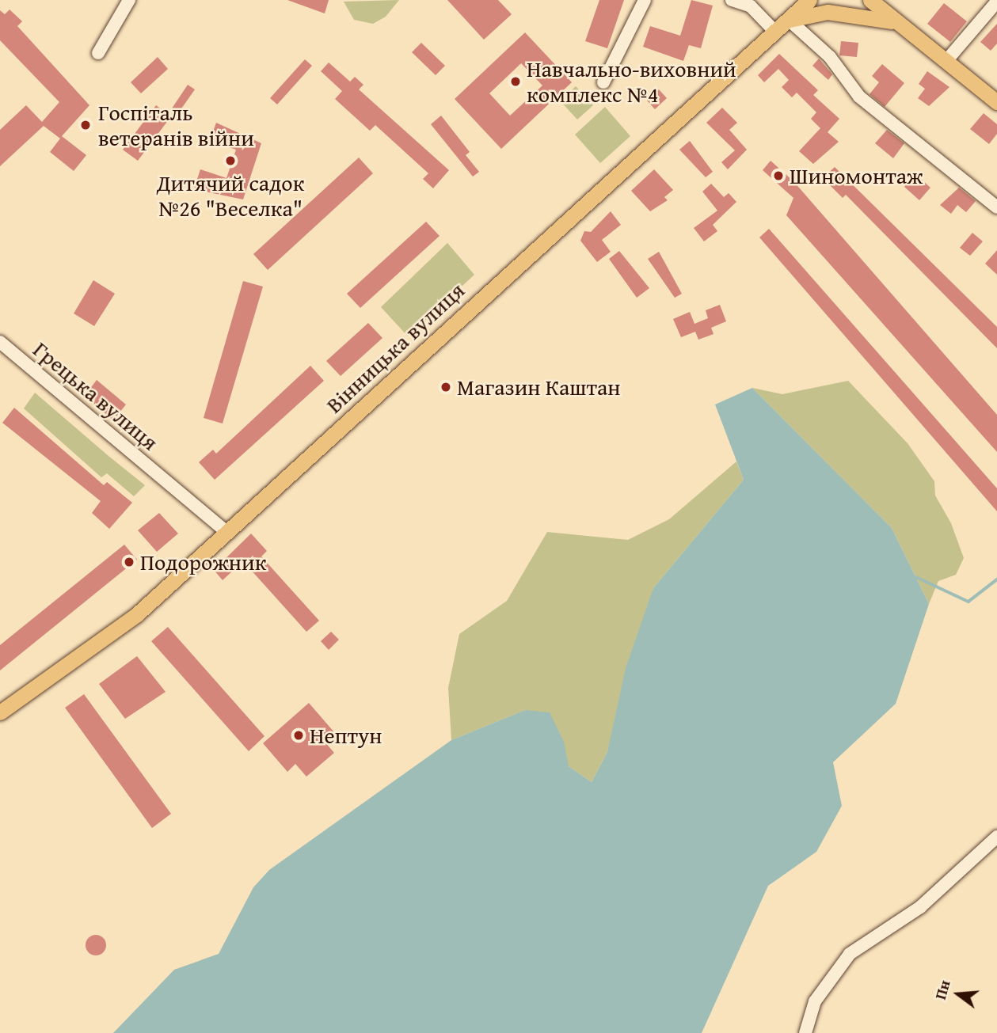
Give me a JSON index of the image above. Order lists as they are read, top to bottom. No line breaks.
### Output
{"streets":{"main road":["Вінницька вулиця"],"street":["Грецька вулиця"]},"crossings":[["Вінницька вулиця","Грецька вулиця"]],"places":["Навчально-виховний комплекс №4","Госпіталь ветеранів війни","Дитячий садок №26 \"Веселка\"","Шиномонтаж","Магазин Каштан","Подорожник","Нептун"],"north":"left"}
